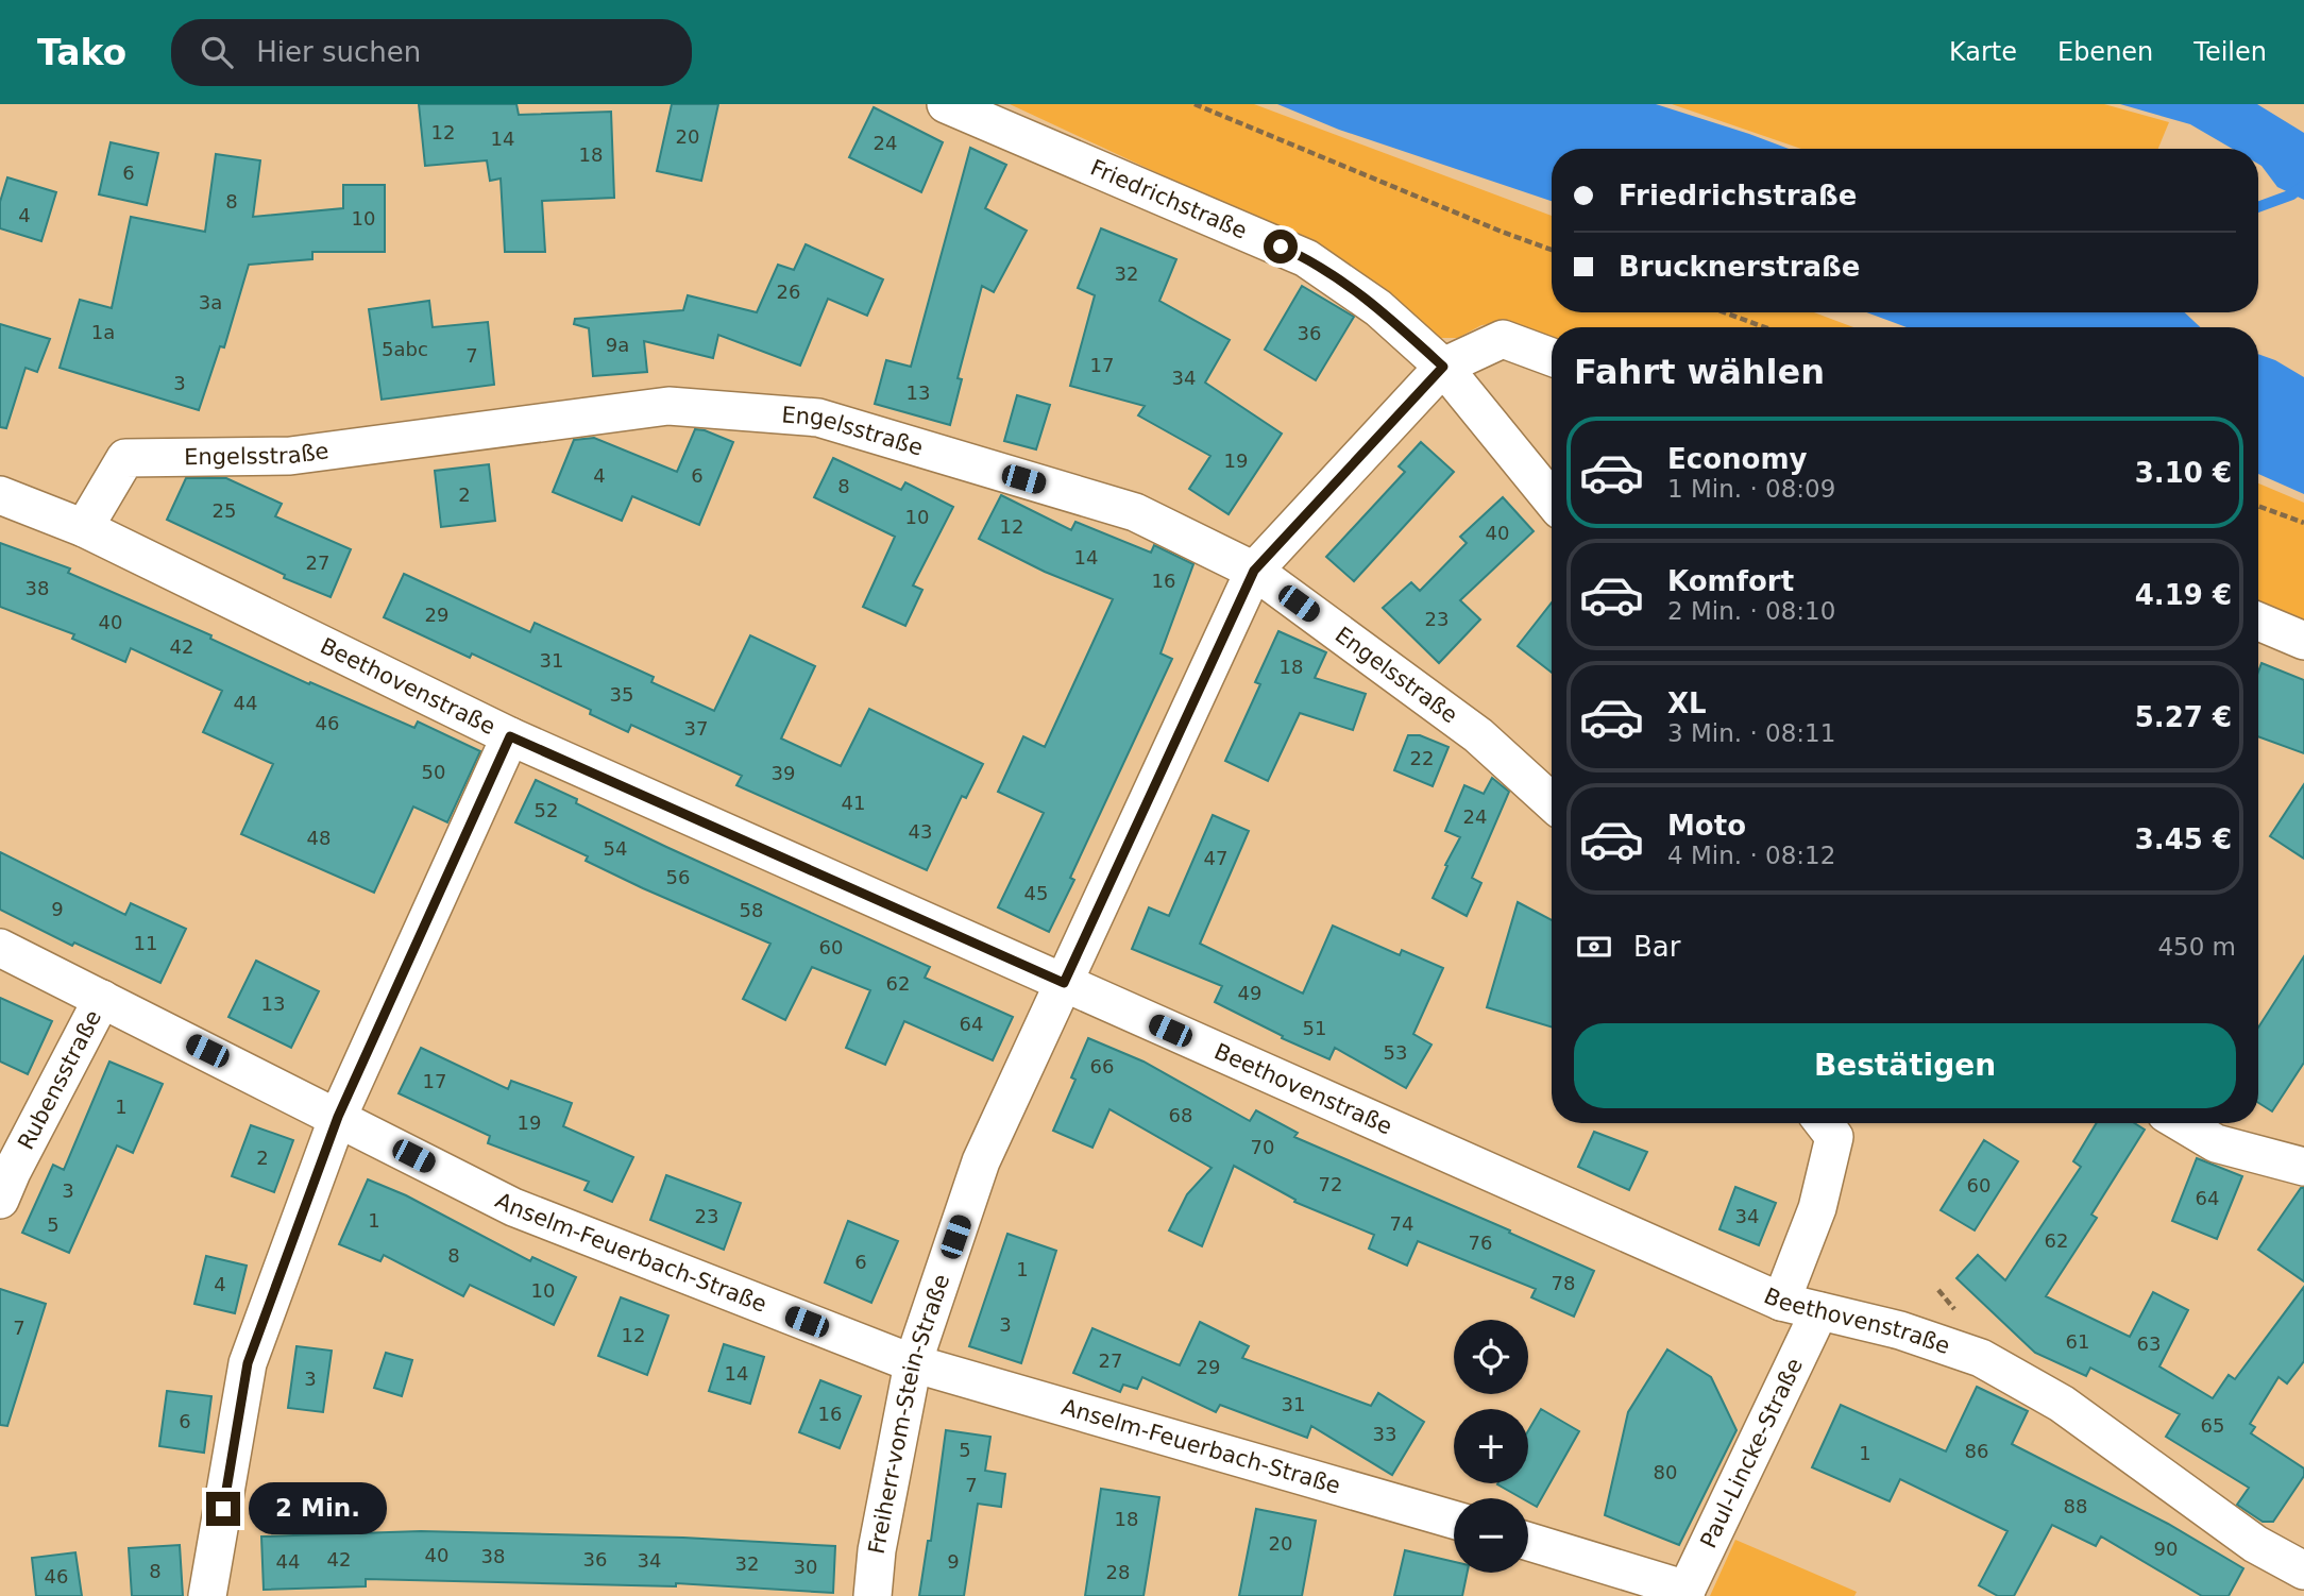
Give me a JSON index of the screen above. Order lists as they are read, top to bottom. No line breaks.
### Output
{"streets":{"street":["Friedrichstraße","Engelsstraße","Beethovenstraße","Rubensstraße","Anselm-Feuerbach-Straße","Freiherr-vom-Stein-Straße","Paul-Lincke-Straße"]},"crossings":[["Friedrichstraße","Freiherr-vom-Stein-Straße"],["Engelsstraße","Beethovenstraße"],["Engelsstraße","Freiherr-vom-Stein-Straße"],["Beethovenstraße","Freiherr-vom-Stein-Straße"],["Beethovenstraße","Paul-Lincke-Straße"],["Rubensstraße","Anselm-Feuerbach-Straße"],["Anselm-Feuerbach-Straße","Freiherr-vom-Stein-Straße"]],"house_numbers":["12","20","14","24","18","6","8","4","10","32","26","3a","1a","36","9a","5abc","7","17","34","3","13","19","4","6","8","2","25","10","12","40","14","27","16","38","29","23","40","42","31","18","35","44","46","37","22","50","39","41","52","24","43","48","54","47","56","45","9","58","11","60","62","49","13","64","51","53","66","17","1","68","19","70","2","72","60","3","64","23","34","1","74","5","62","76","8","6","1","78","4","10","3","7","12","61","63","27","29","14","3","31","16","6","65","33","5","86","1","80","7","88","18","20","90","40","38","42","36","34","44","9","32","30","8","28","46"],"page":{"header":"Tako","search":"Hier suchen","nav":["Karte","Ebenen","Teilen"],"banner":["Friedrichstraße","Brucknerstraße"],"heading":"Fahrt wählen","list":[{"name":"Economy","note":"1 Min. · 08:09","value":"3.10 €"},{"name":"Komfort","note":"2 Min. · 08:10","value":"4.19 €"},{"name":"XL","note":"3 Min. · 08:11","value":"5.27 €"},{"name":"Moto","note":"4 Min. · 08:12","value":"3.45 €"}],"pay":["Bar","450 m"],"buttons":"Bestätigen","map_buttons":["+","−"],"bubble":"2 Min."}}
